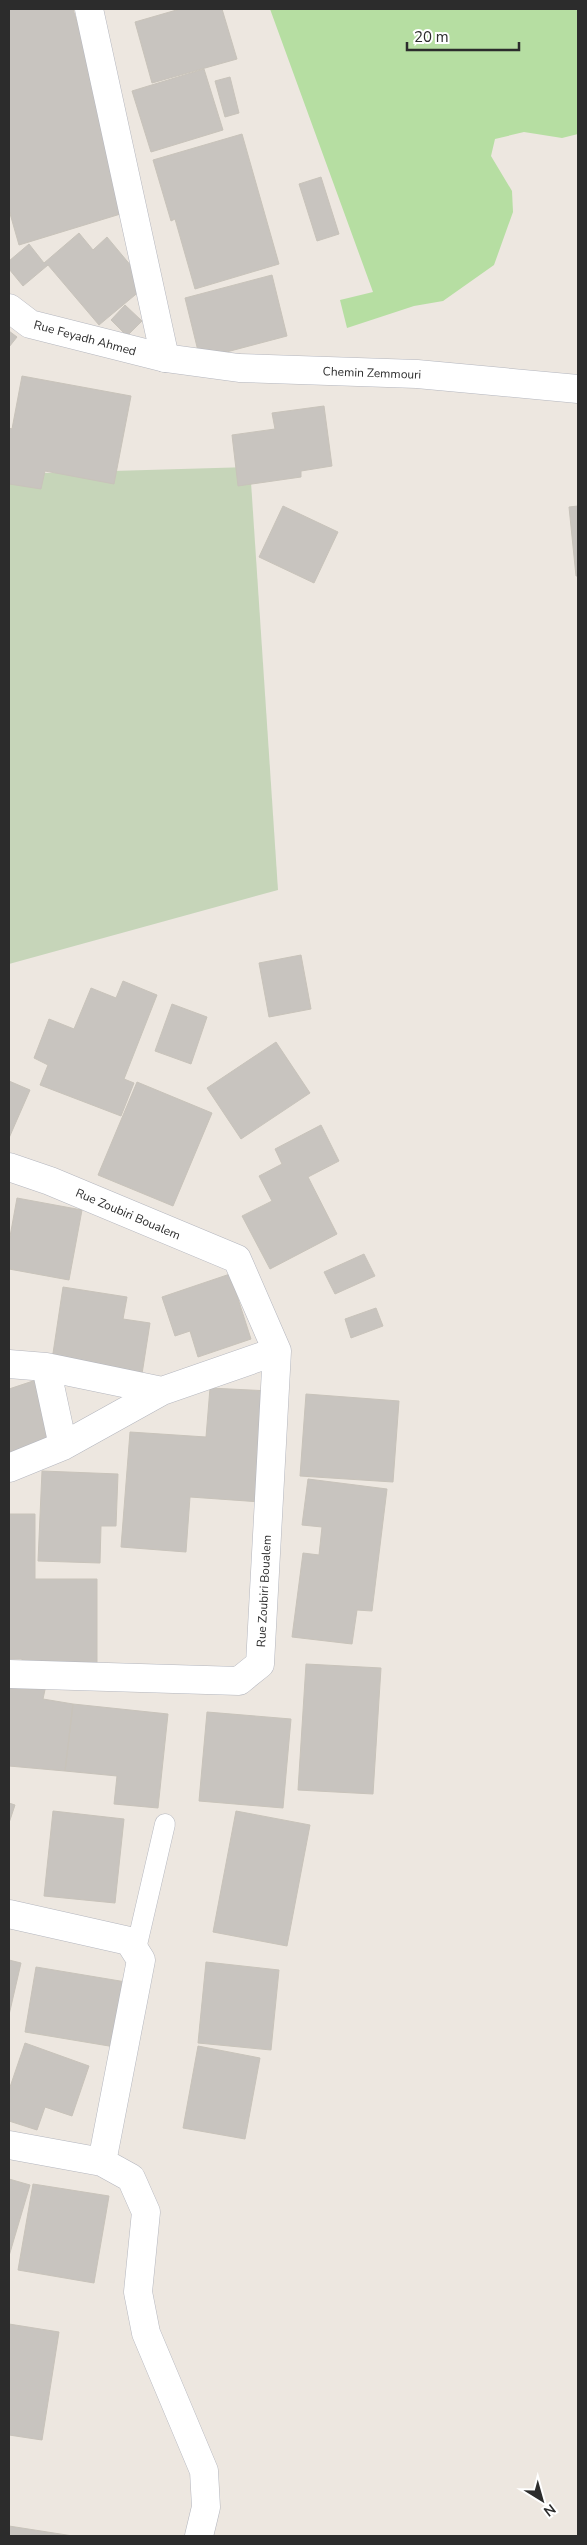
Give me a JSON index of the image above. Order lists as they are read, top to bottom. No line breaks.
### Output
{"streets":{"street":["Rue Feyadh Ahmed","Chemin Zemmouri","Rue Zoubiri Boualem"]},"crossings":[["Rue Feyadh Ahmed","Chemin Zemmouri"]],"scale_bar":"20 m","north":"bottom right"}
